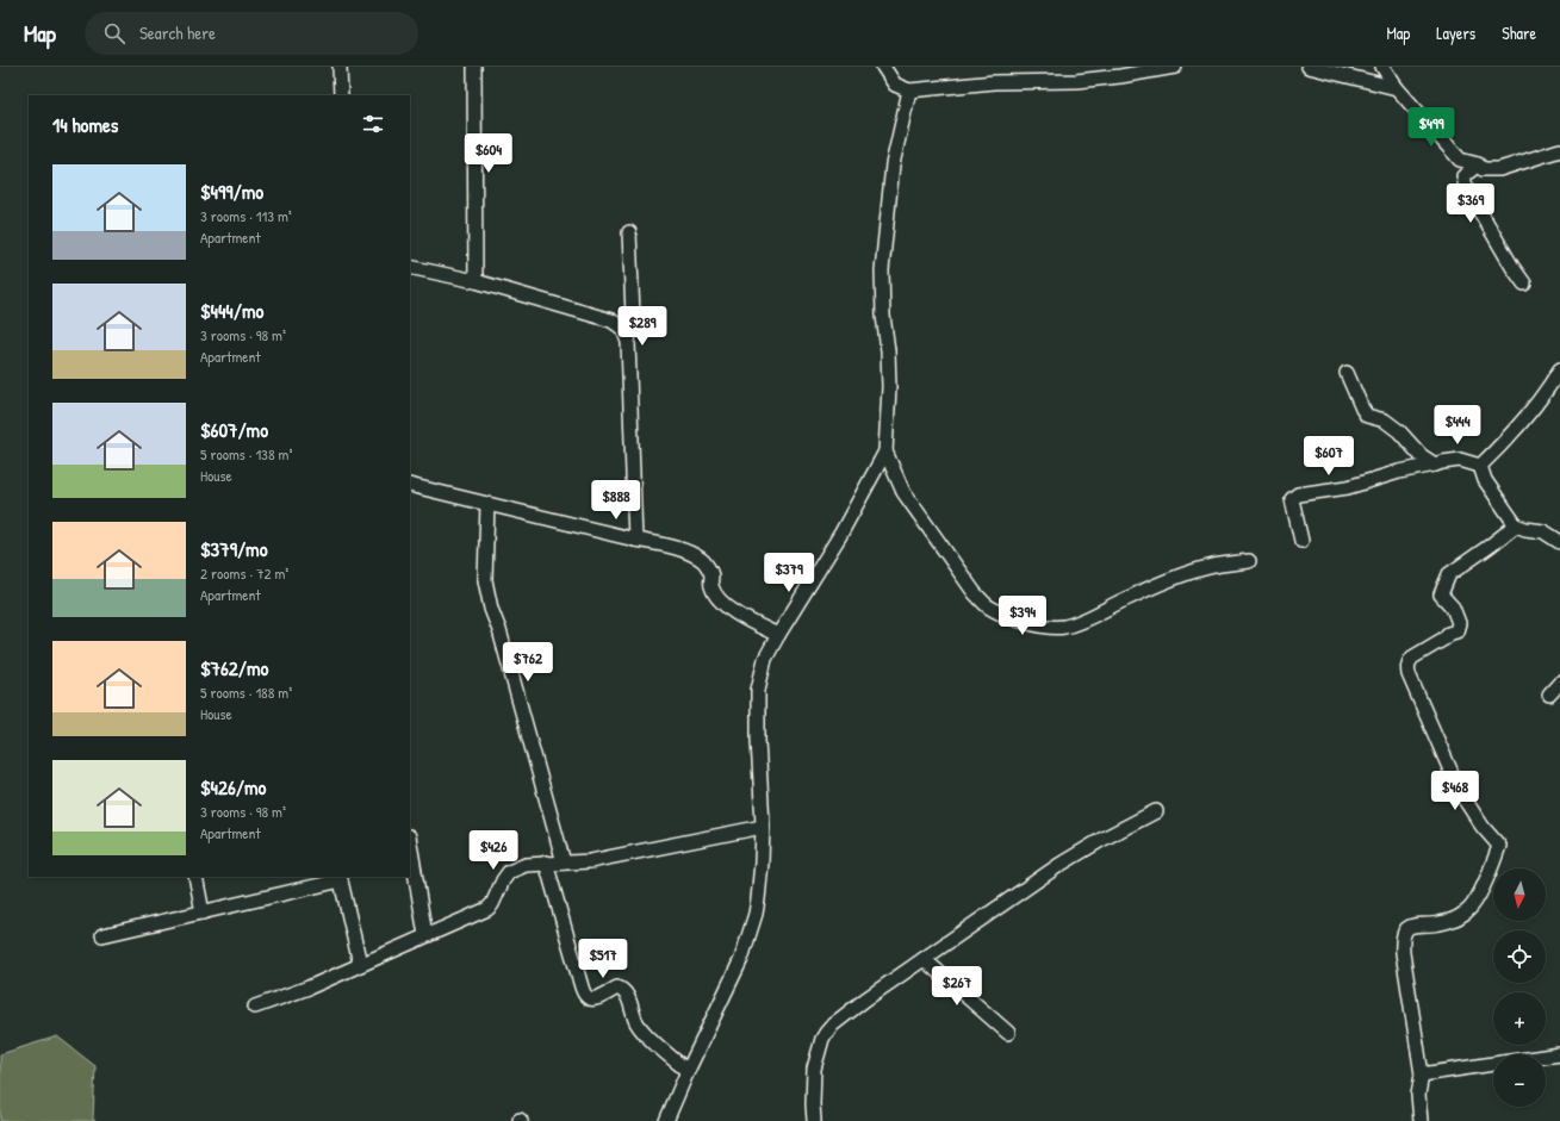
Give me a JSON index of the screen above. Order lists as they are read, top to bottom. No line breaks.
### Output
{"north":"bottom","page":{"header":"Map","search":"Search here","nav":["Map","Layers","Share"],"heading":"14 homes","price":["$499","$604","$369","$289","$444","$607","$888","$379","$394","$762","$468","$426","$517","$267"],"list":[{"name":"$499/mo","note":"3 rooms · 113 m² · Apartment"},{"name":"$444/mo","note":"3 rooms · 98 m² · Apartment"},{"name":"$607/mo","note":"5 rooms · 138 m² · House"},{"name":"$379/mo","note":"2 rooms · 72 m² · Apartment"},{"name":"$762/mo","note":"5 rooms · 188 m² · House"},{"name":"$426/mo","note":"3 rooms · 98 m² · Apartment"}],"map_buttons":["+","−"]}}
